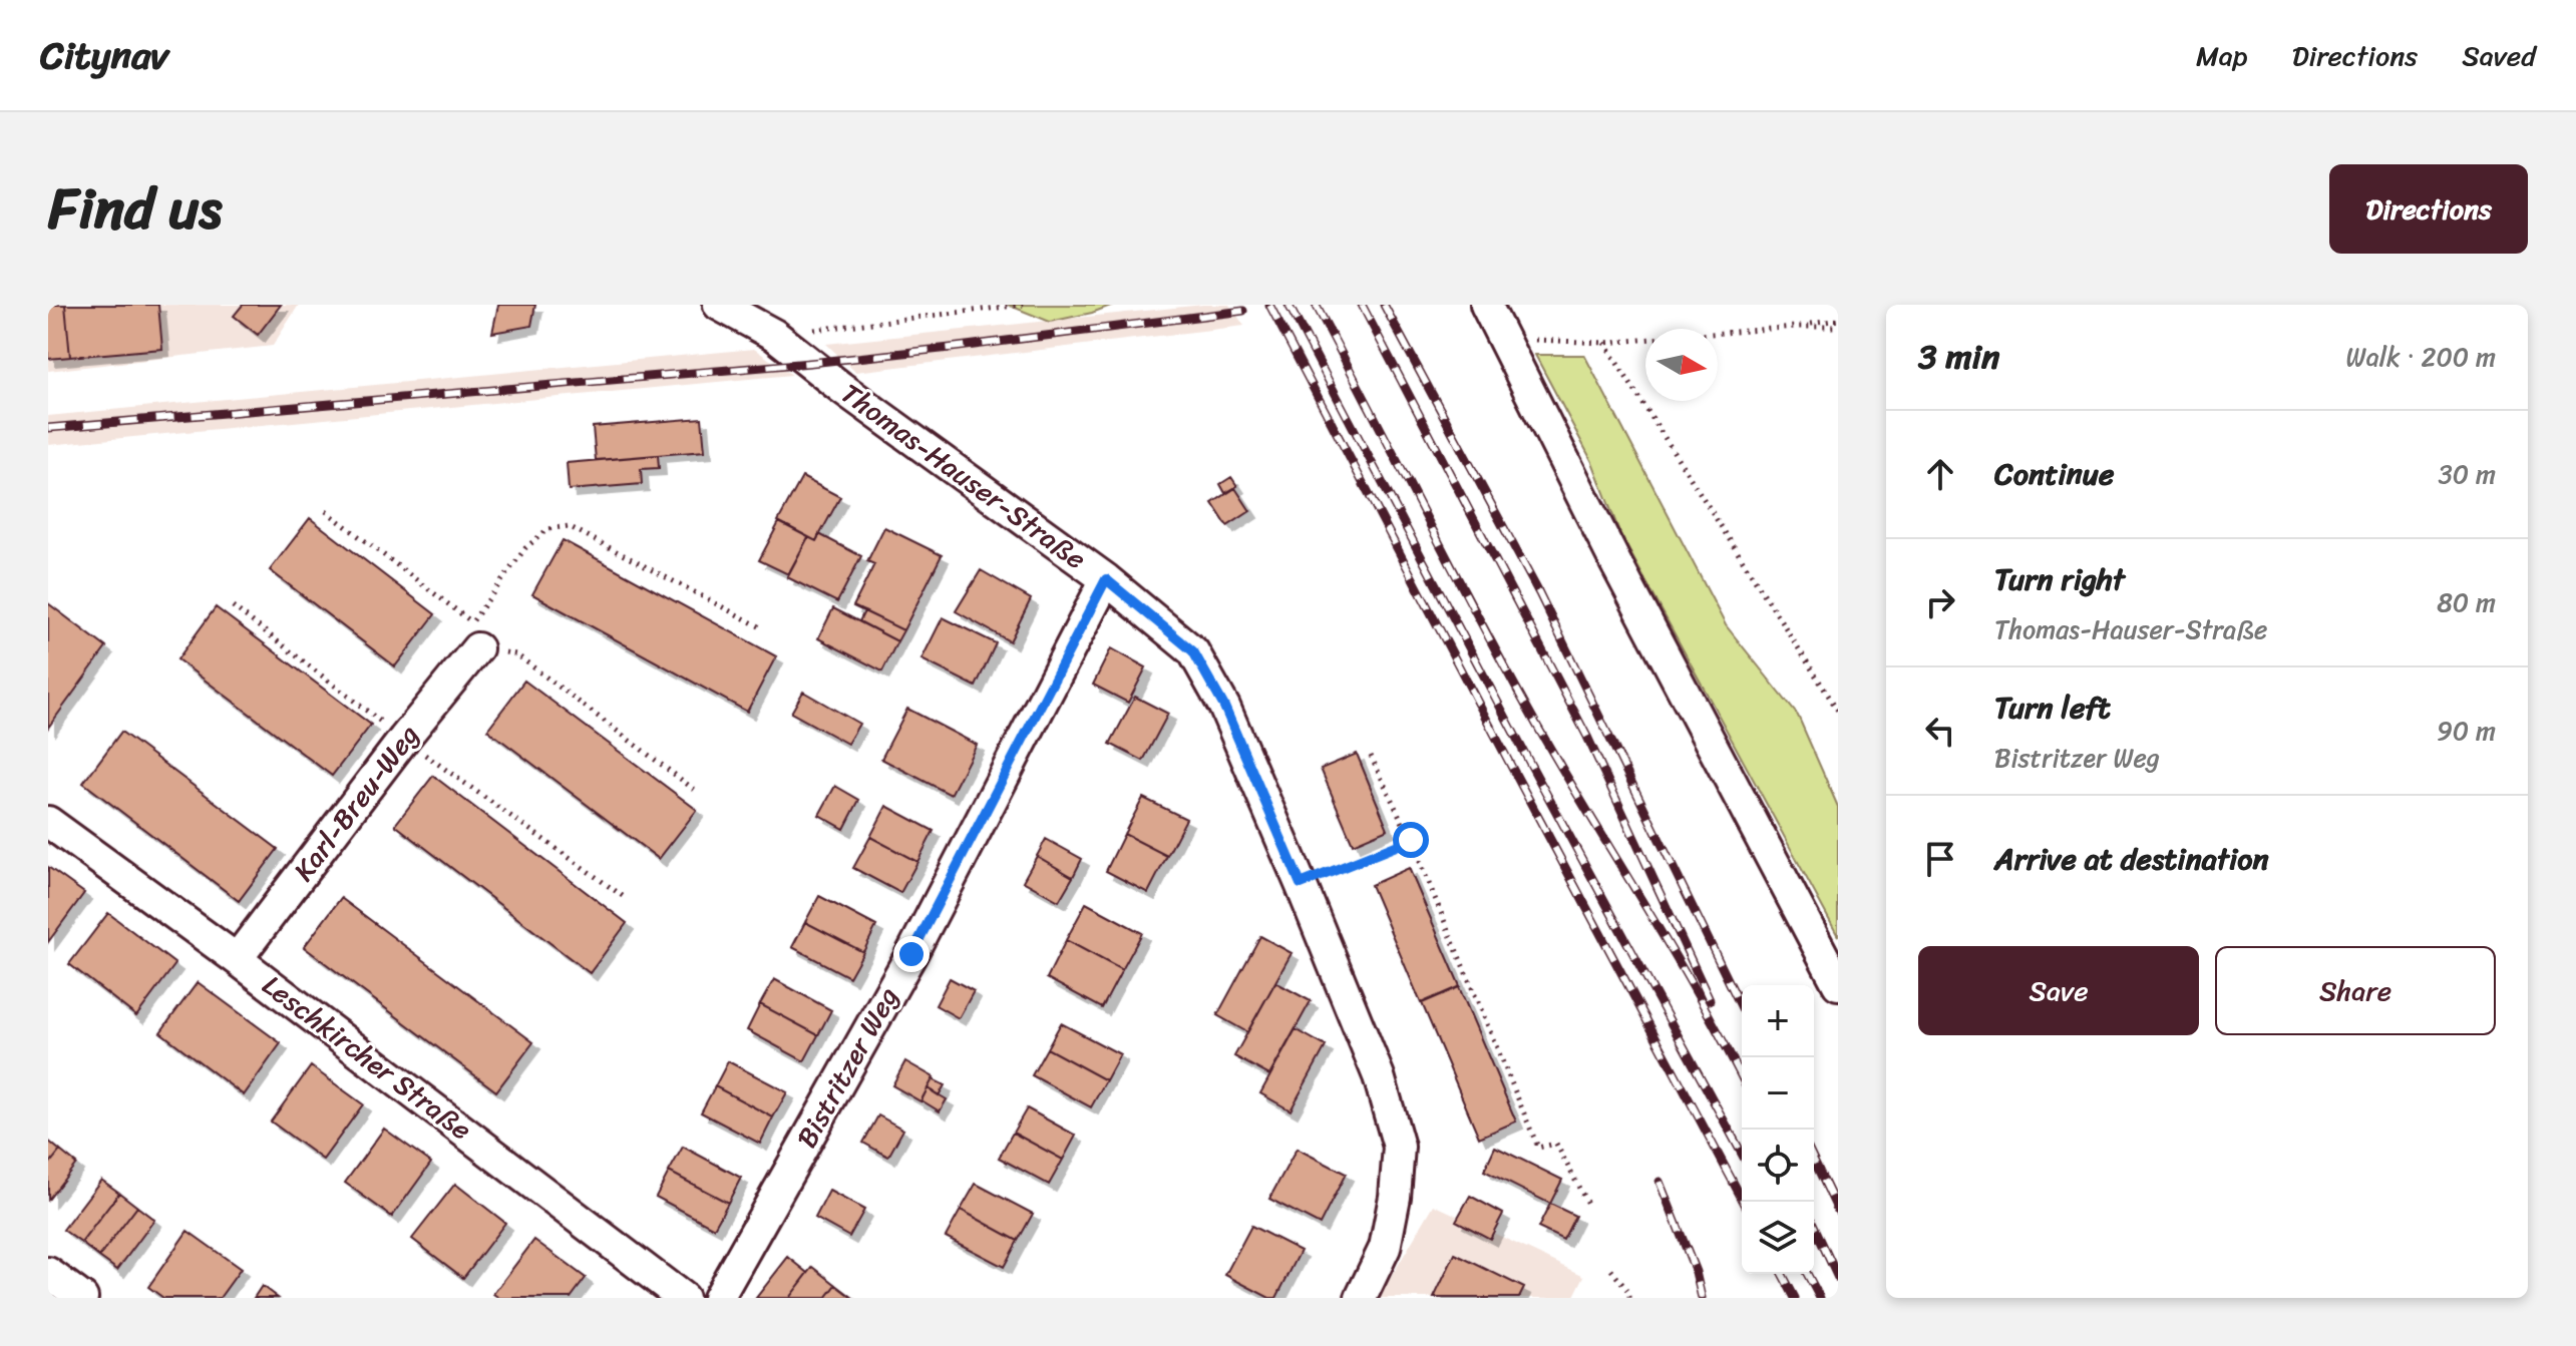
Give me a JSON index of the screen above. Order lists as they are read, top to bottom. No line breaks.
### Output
{"streets":{"street":["Thomas-Hauser-Straße","Karl-Breu-Weg","Leschkircher Straße","Bistritzer Weg"]},"crossings":[["Thomas-Hauser-Straße","Bistritzer Weg"],["Karl-Breu-Weg","Leschkircher Straße"]],"north":"right","page":{"header":"Citynav","nav":["Map","Directions","Saved"],"title":"Find us","buttons":["Directions",["Save","Share"]],"heading":["3 min","Walk · 200 m"],"list":[["Continue","30 m"],["Turn right","Thomas-Hauser-Straße","80 m"],["Turn left","Bistritzer Weg","90 m"],"Arrive at destination"],"map_buttons":["+","−"]}}
